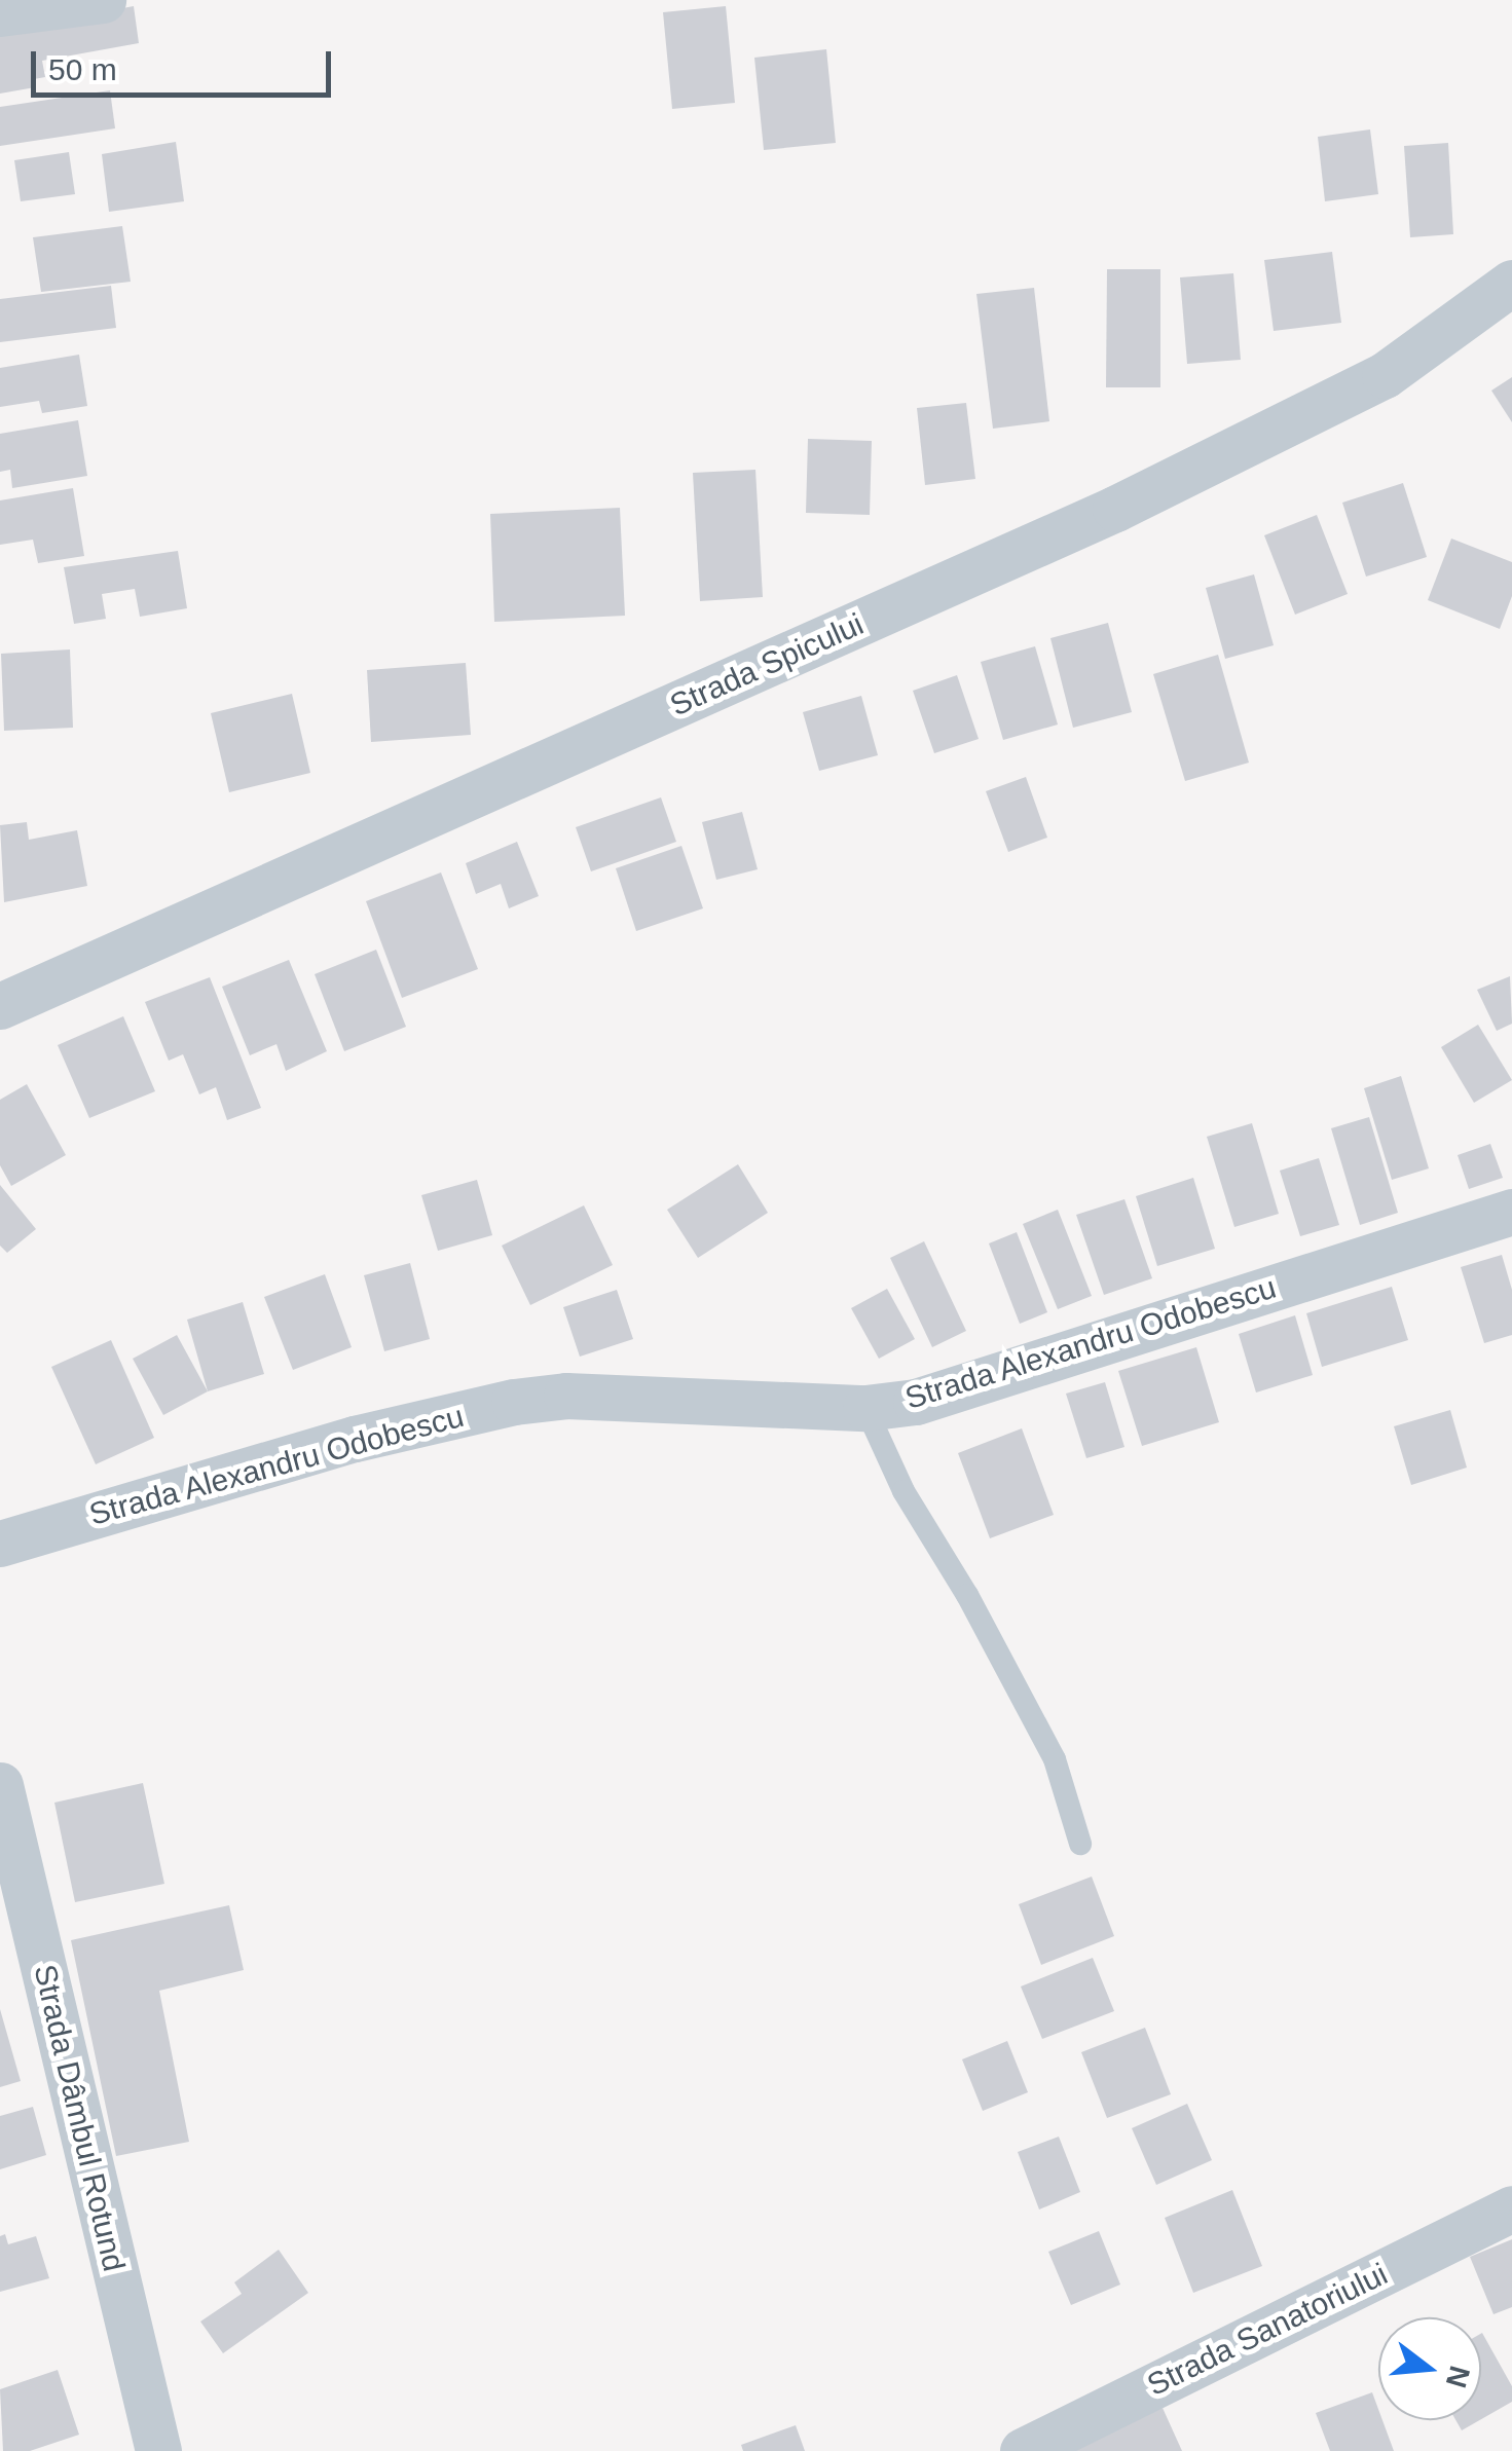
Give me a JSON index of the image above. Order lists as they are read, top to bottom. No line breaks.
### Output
{"streets":{"street":["Strada Spicului","Strada Alexandru Odobescu","Strada Dâmbul Rotund","Strada Sanatoriului"]},"scale_bar":"50 m","north":"right"}
